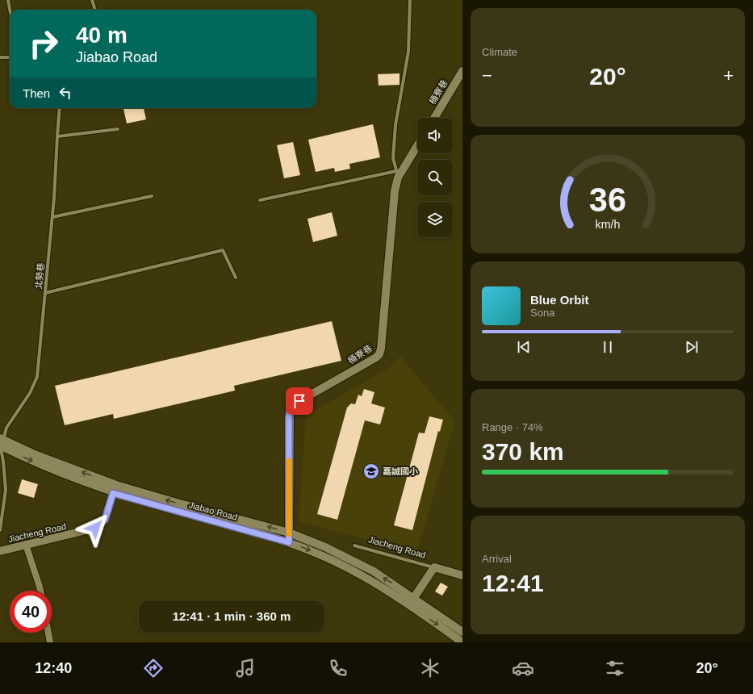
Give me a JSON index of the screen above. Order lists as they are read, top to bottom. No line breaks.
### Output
{"streets":{"street":["桶寮巷","Jiabao Road","Jiacheng Road"],"lane":["北勢巷"]},"crossings":[["桶寮巷","Jiabao Road"],["北勢巷","Jiabao Road"],["Jiabao Road","Jiacheng Road"]],"places":{"school or university":["嘉誠國小"]},"page":{"tile":["Climate",["Range · 74%","370 km"],["Arrival","12:41"]],"turn":["40 m","Jiabao Road"],"heat":["−","20°","+"],"then":"Then","song":["Blue Orbit","Sona"],"limit":"40","trip":"12:41 · 1 min · 360 m","tabs":["12:40","20°"],"gauge":["36","km/h"]}}
